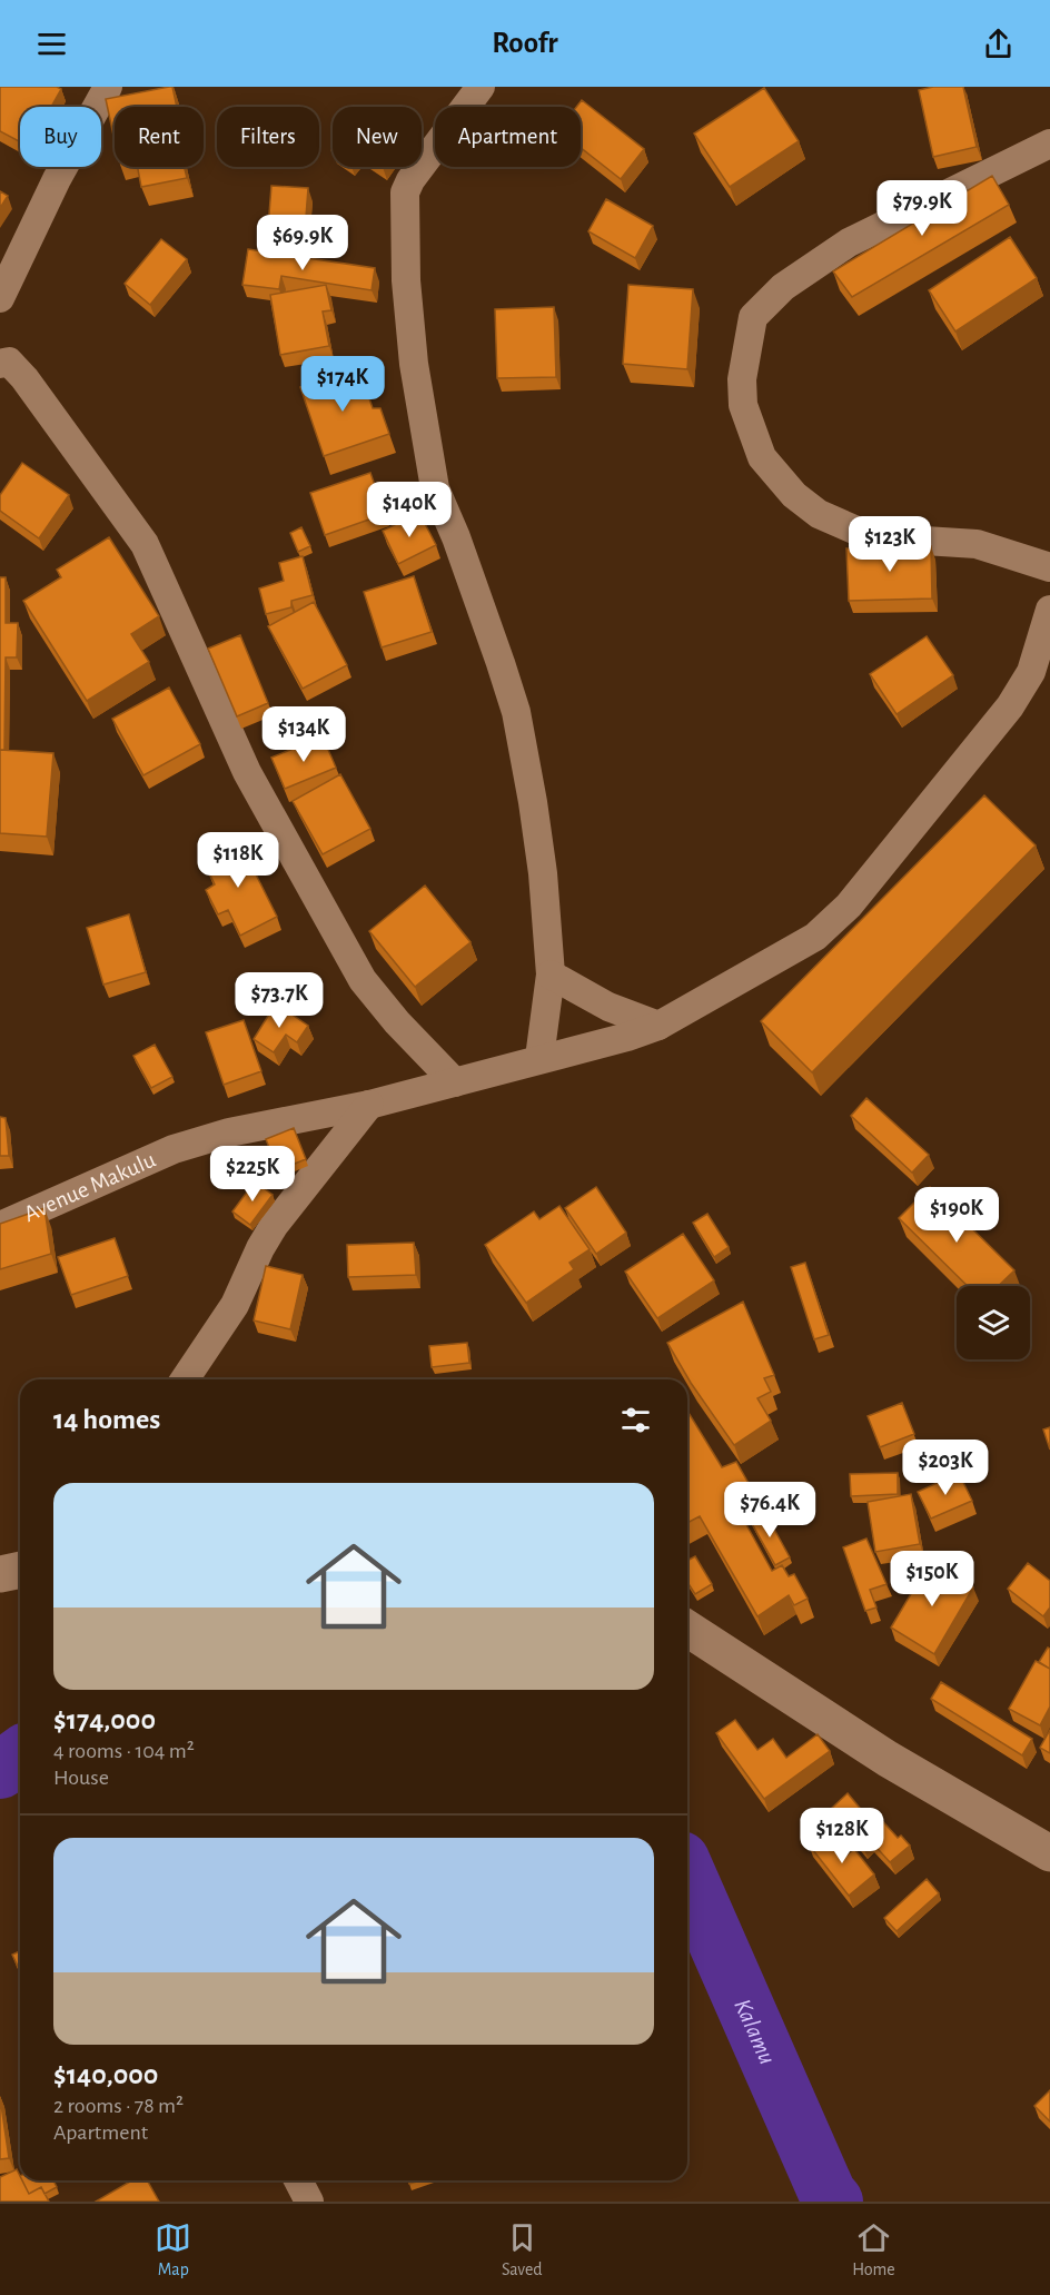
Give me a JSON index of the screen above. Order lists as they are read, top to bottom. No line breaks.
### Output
{"streets":{"street":["Avenue Makulu"]},"water":["Kalamu"],"page":{"header":"Roofr","chip":["Buy","Rent","Filters","New","Apartment"],"price":["$79.9K","$69.9K","$174K","$140K","$123K","$134K","$118K","$73.7K","$225K","$190K","$203K","$76.4K","$150K","$128K"],"heading":"14 homes","list":[{"name":"$174,000","note":"4 rooms · 104 m² · House"},{"name":"$140,000","note":"2 rooms · 78 m² · Apartment"}],"tabs":["Map","Saved","Home"]}}
